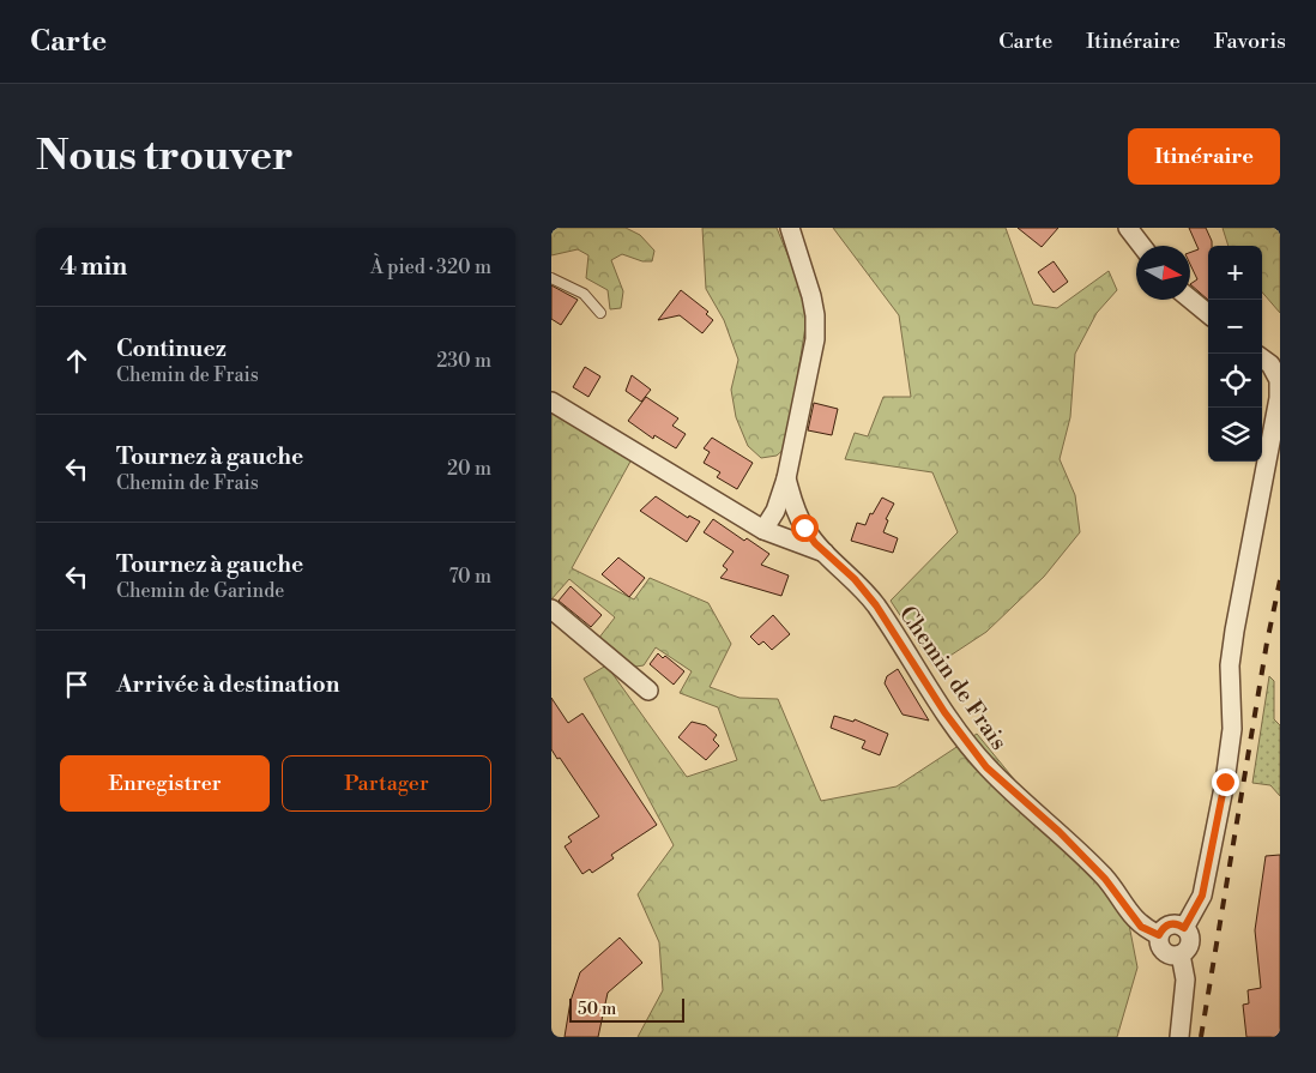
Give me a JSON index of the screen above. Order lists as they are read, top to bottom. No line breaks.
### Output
{"streets":{"street":["Chemin de Frais"]},"scale_bar":"50 m","north":"right","page":{"header":"Carte","nav":["Carte","Itinéraire","Favoris"],"buttons":["Itinéraire",["Enregistrer","Partager"]],"title":"Nous trouver","heading":["4 min","À pied · 320 m"],"map_buttons":["+","−"],"list":[["Continuez","Chemin de Frais","230 m"],["Tournez à gauche","Chemin de Frais","20 m"],["Tournez à gauche","Chemin de Garinde","70 m"],"Arrivée à destination"],"scale":"50 m"}}
